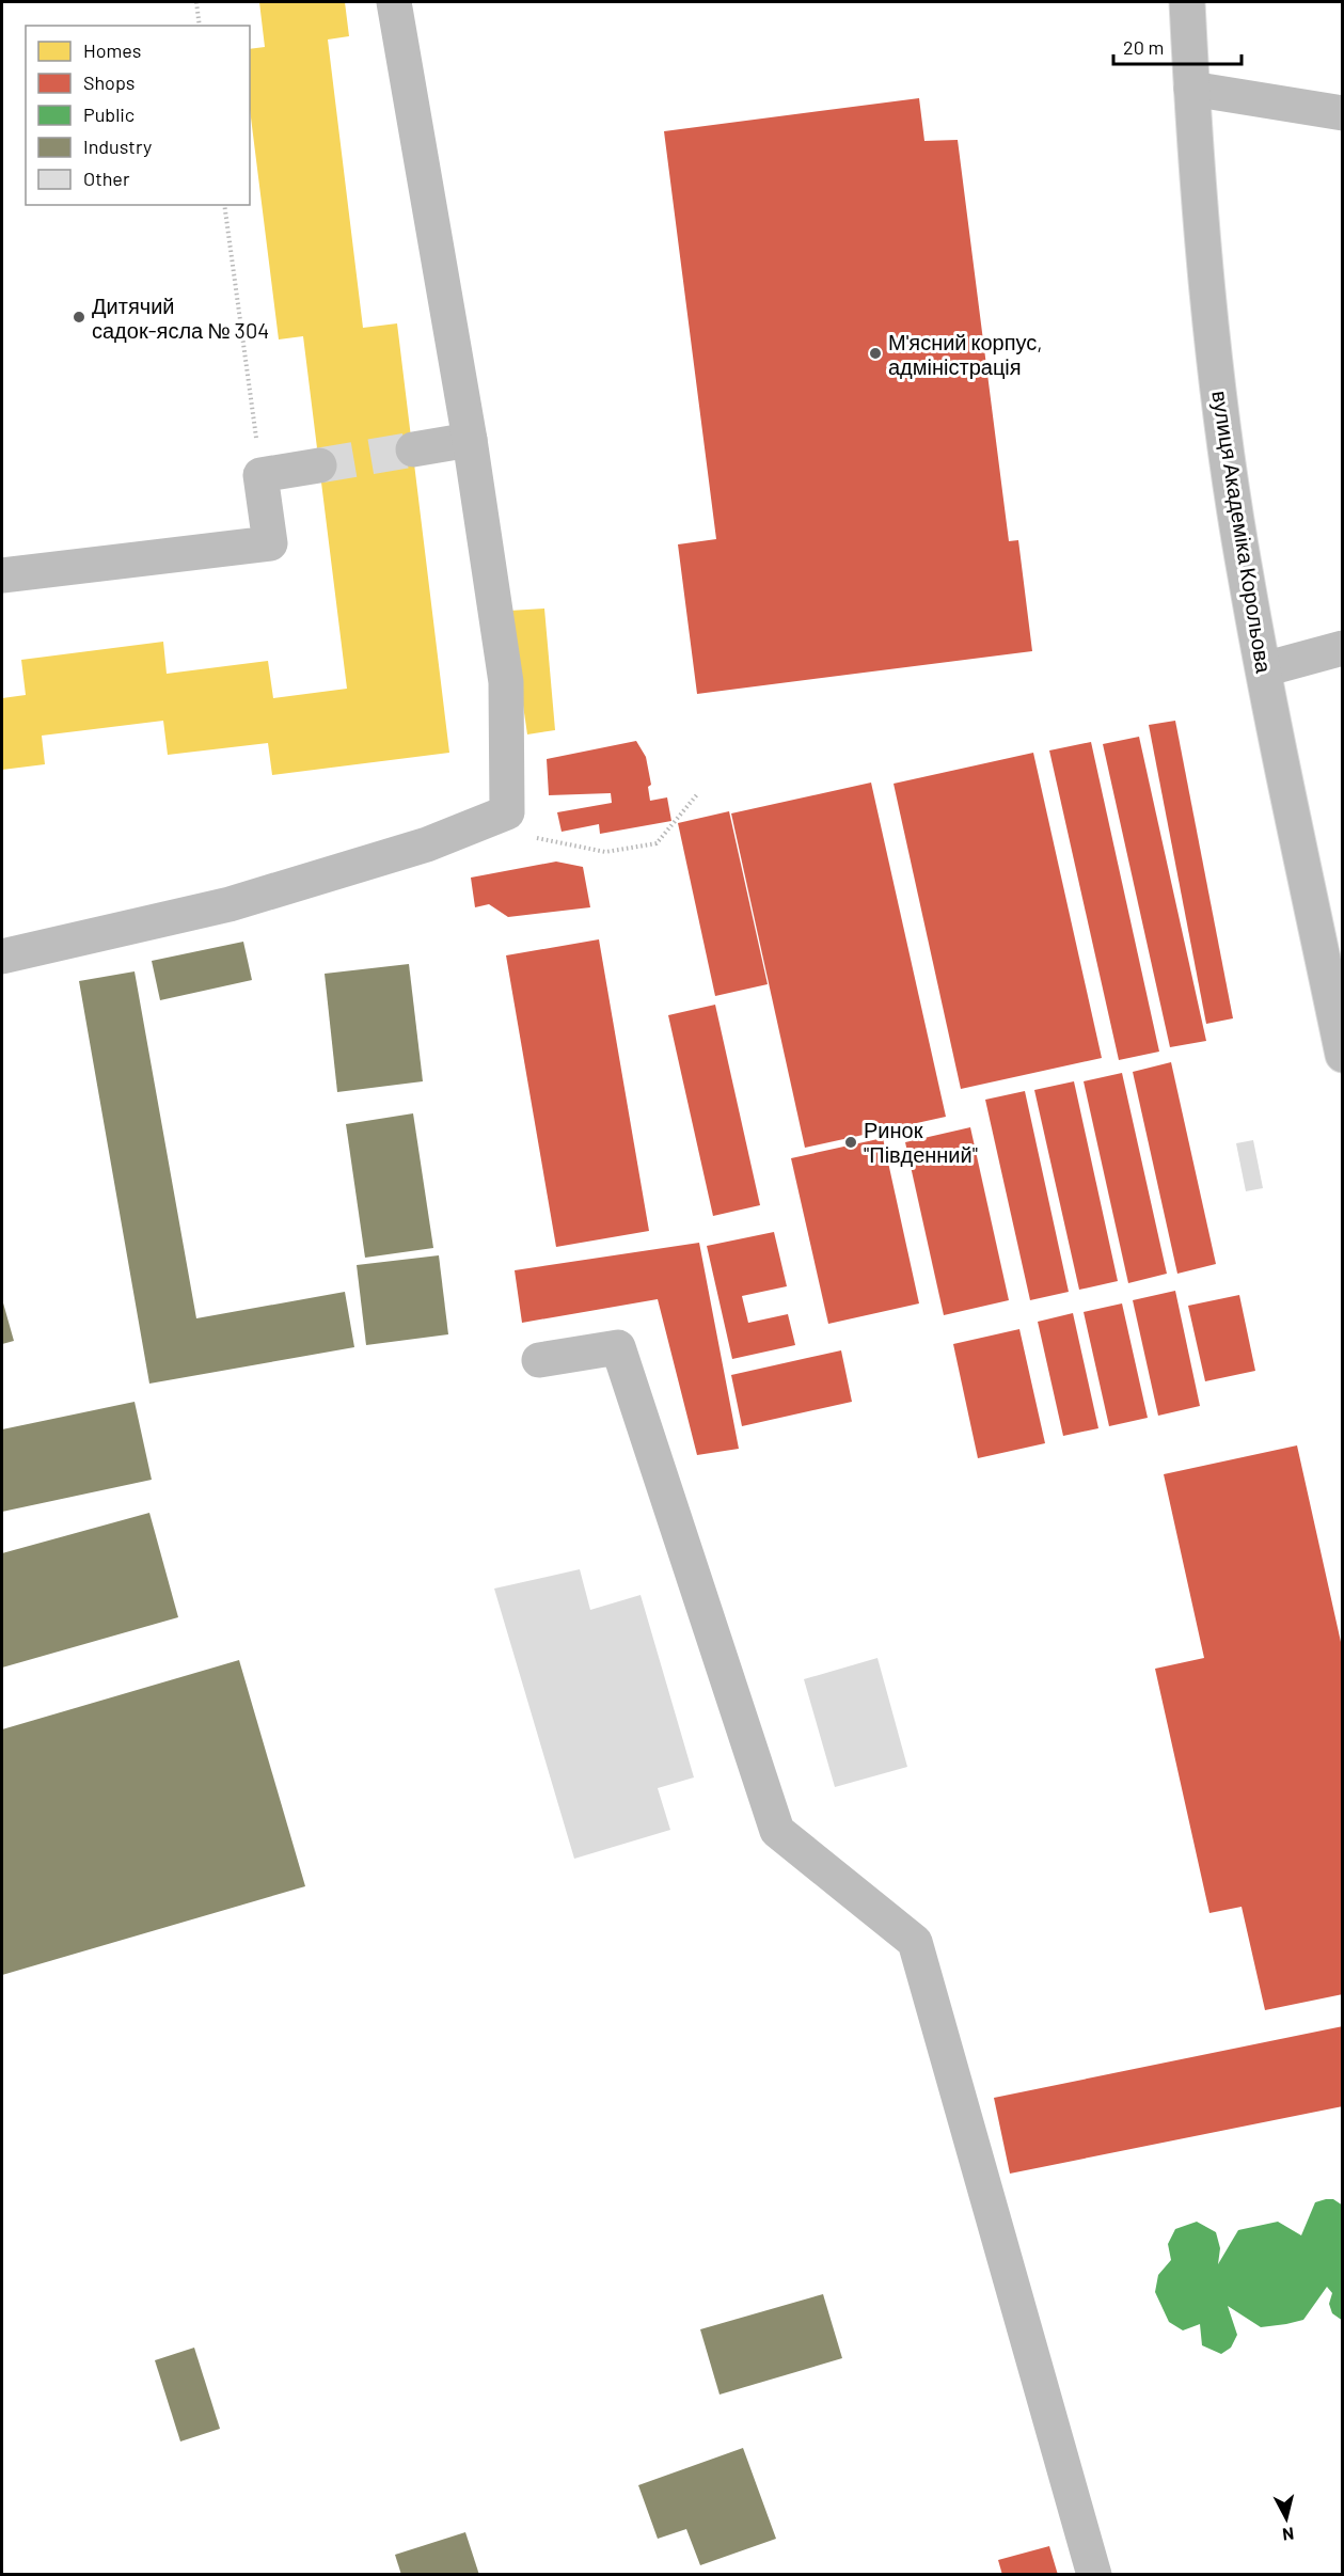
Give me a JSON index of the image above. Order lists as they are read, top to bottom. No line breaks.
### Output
{"streets":{"main road":["вулиця Академіка Корольова"]},"places":["Дитячий садок-ясла № 304","М'ясний корпус, адміністрація","Ринок \"Південний\""],"legend":["Homes","Shops","Public","Industry","Other"],"scale_bar":"20 m","north":"bottom"}
